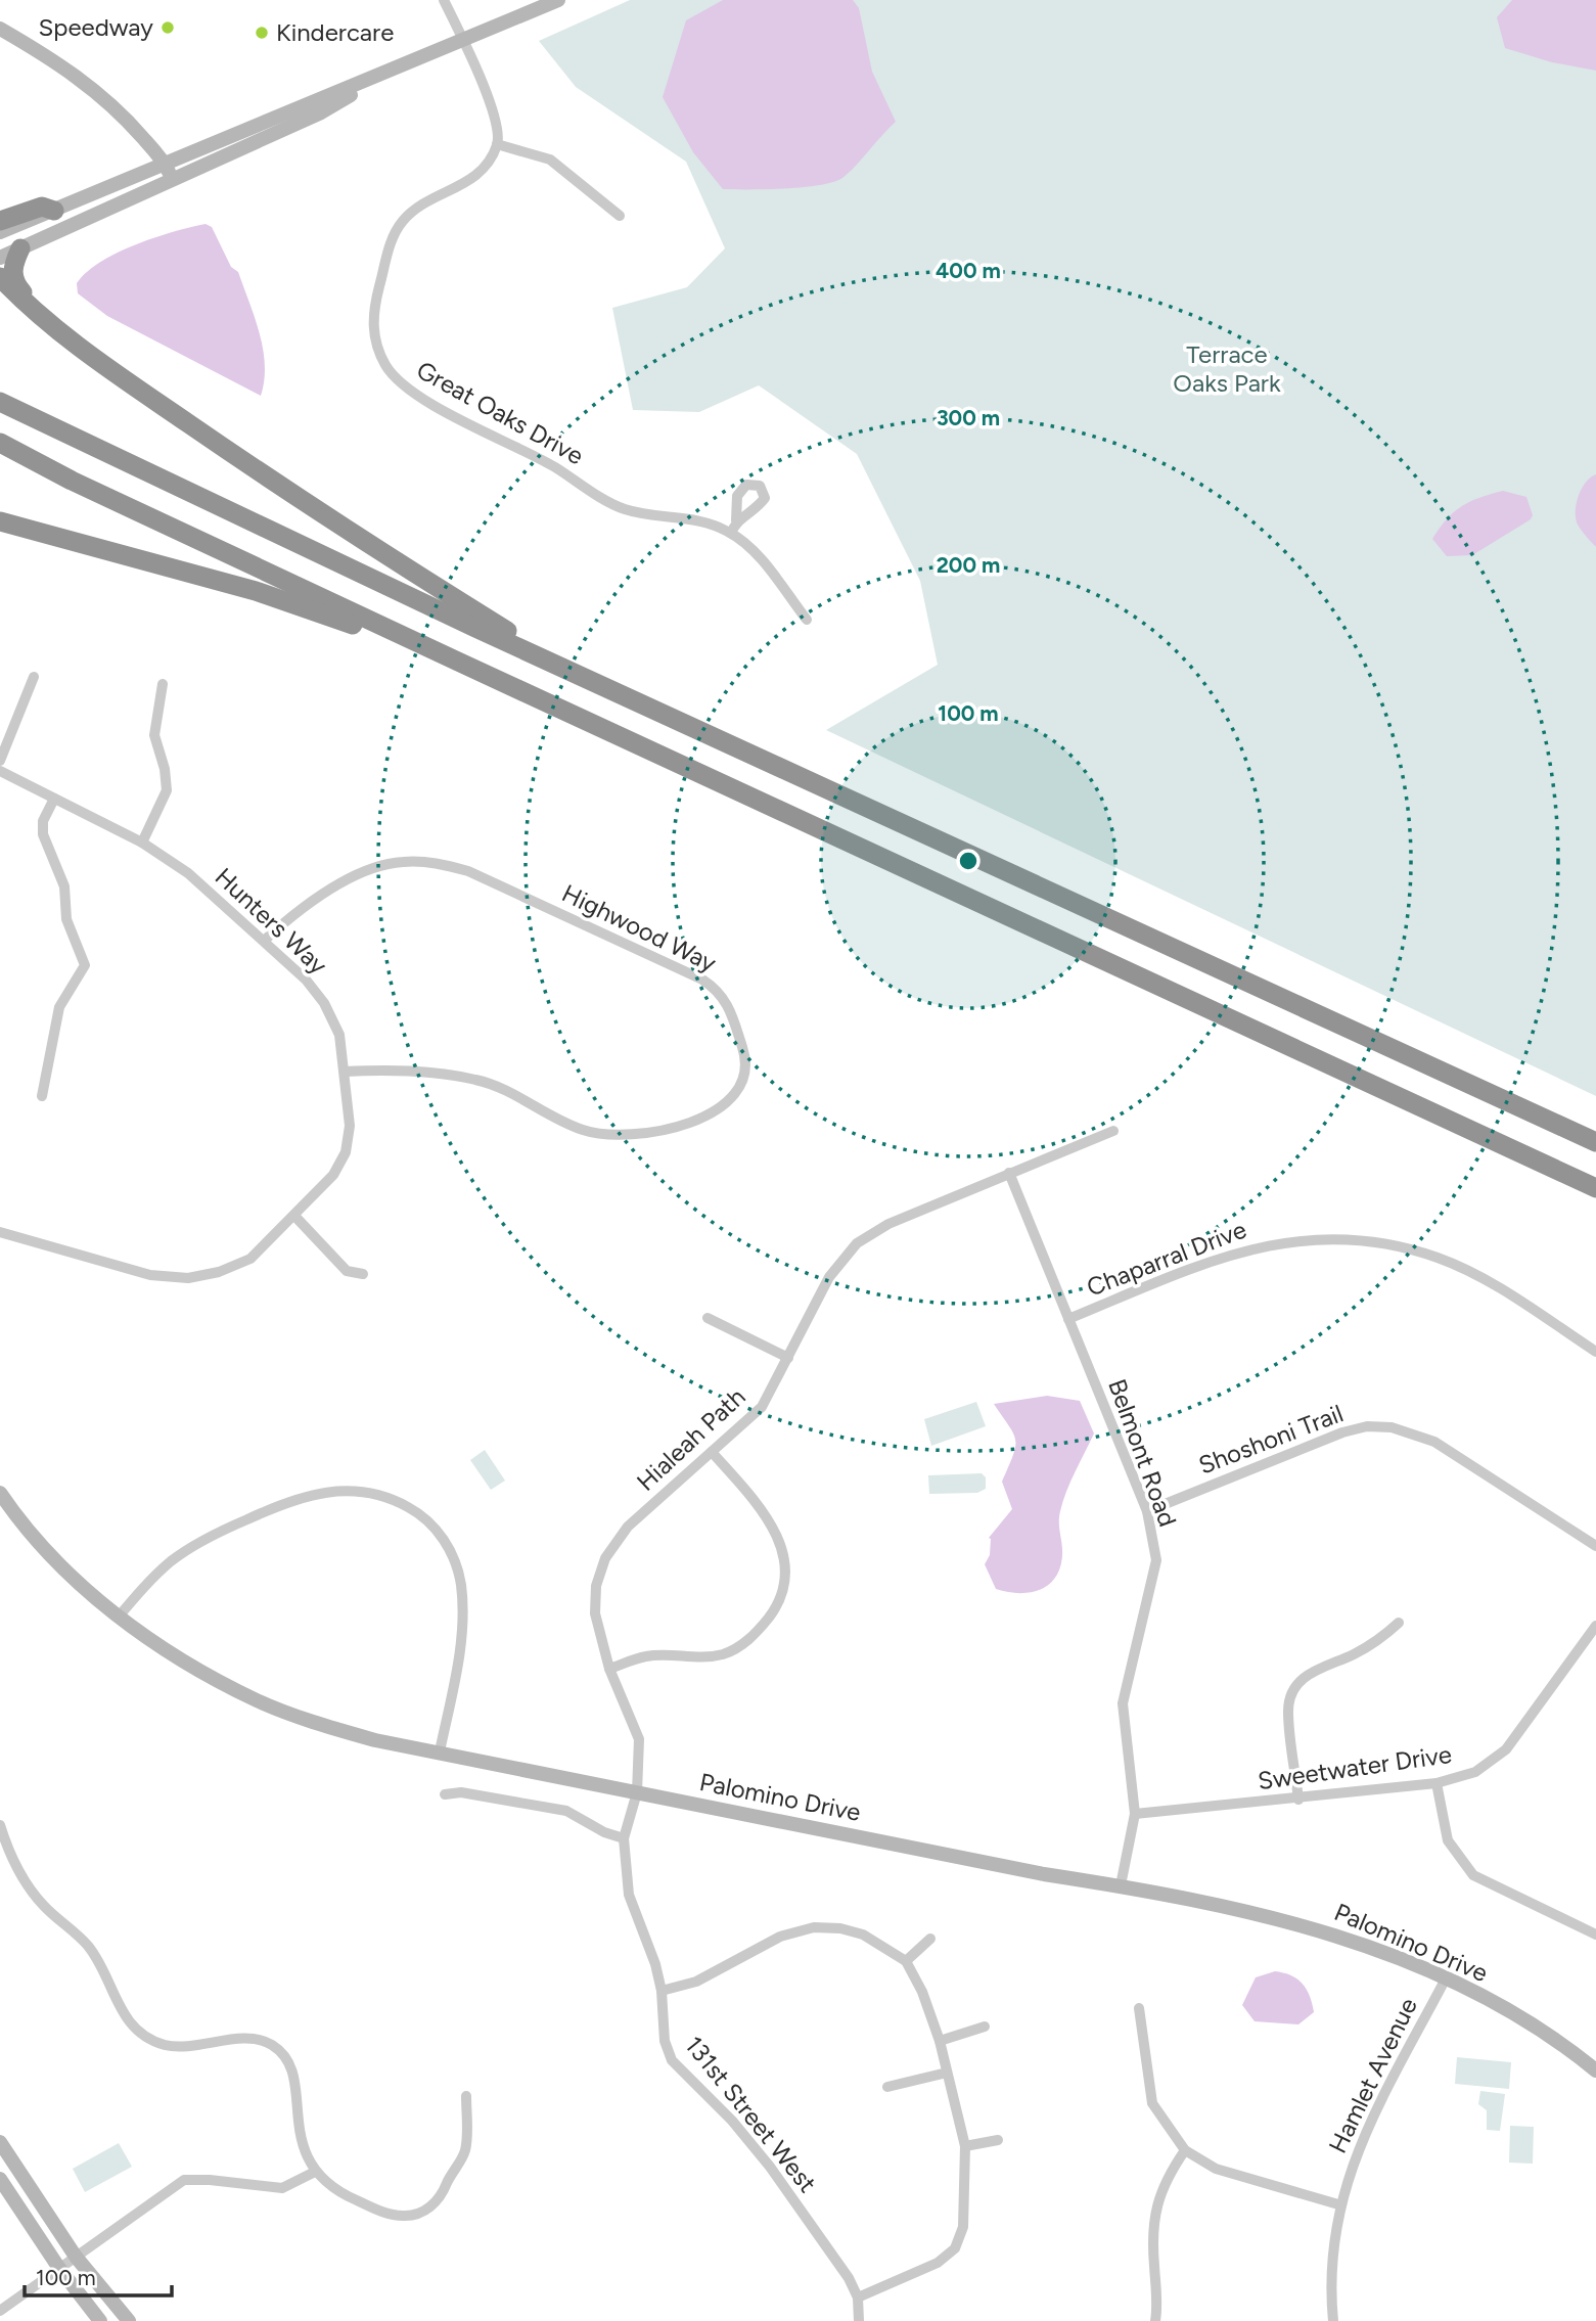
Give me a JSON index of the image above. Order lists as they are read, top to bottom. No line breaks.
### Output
{"streets":{"street":["Great Oaks Drive","Hunters Way","Highwood Way","Chaparral Drive","Hialeah Path","Shoshoni Trail","Belmont Road","Sweetwater Drive","Palomino Drive","Hamlet Avenue","131st Street West"]},"crossings":[["Hunters Way","Highwood Way"],["Chaparral Drive","Belmont Road"],["Hialeah Path","Belmont Road"],["Hialeah Path","Palomino Drive"],["Hialeah Path","131st Street West"],["Shoshoni Trail","Belmont Road"],["Belmont Road","Sweetwater Drive"],["Belmont Road","Palomino Drive"],["Palomino Drive","Hamlet Avenue"],["Palomino Drive","131st Street West"]],"parks":["Terrace Oaks Park"],"places":["Speedway","Kindercare"],"scale_bar":"100 m","rings":["400 m","300 m","200 m","100 m"]}
